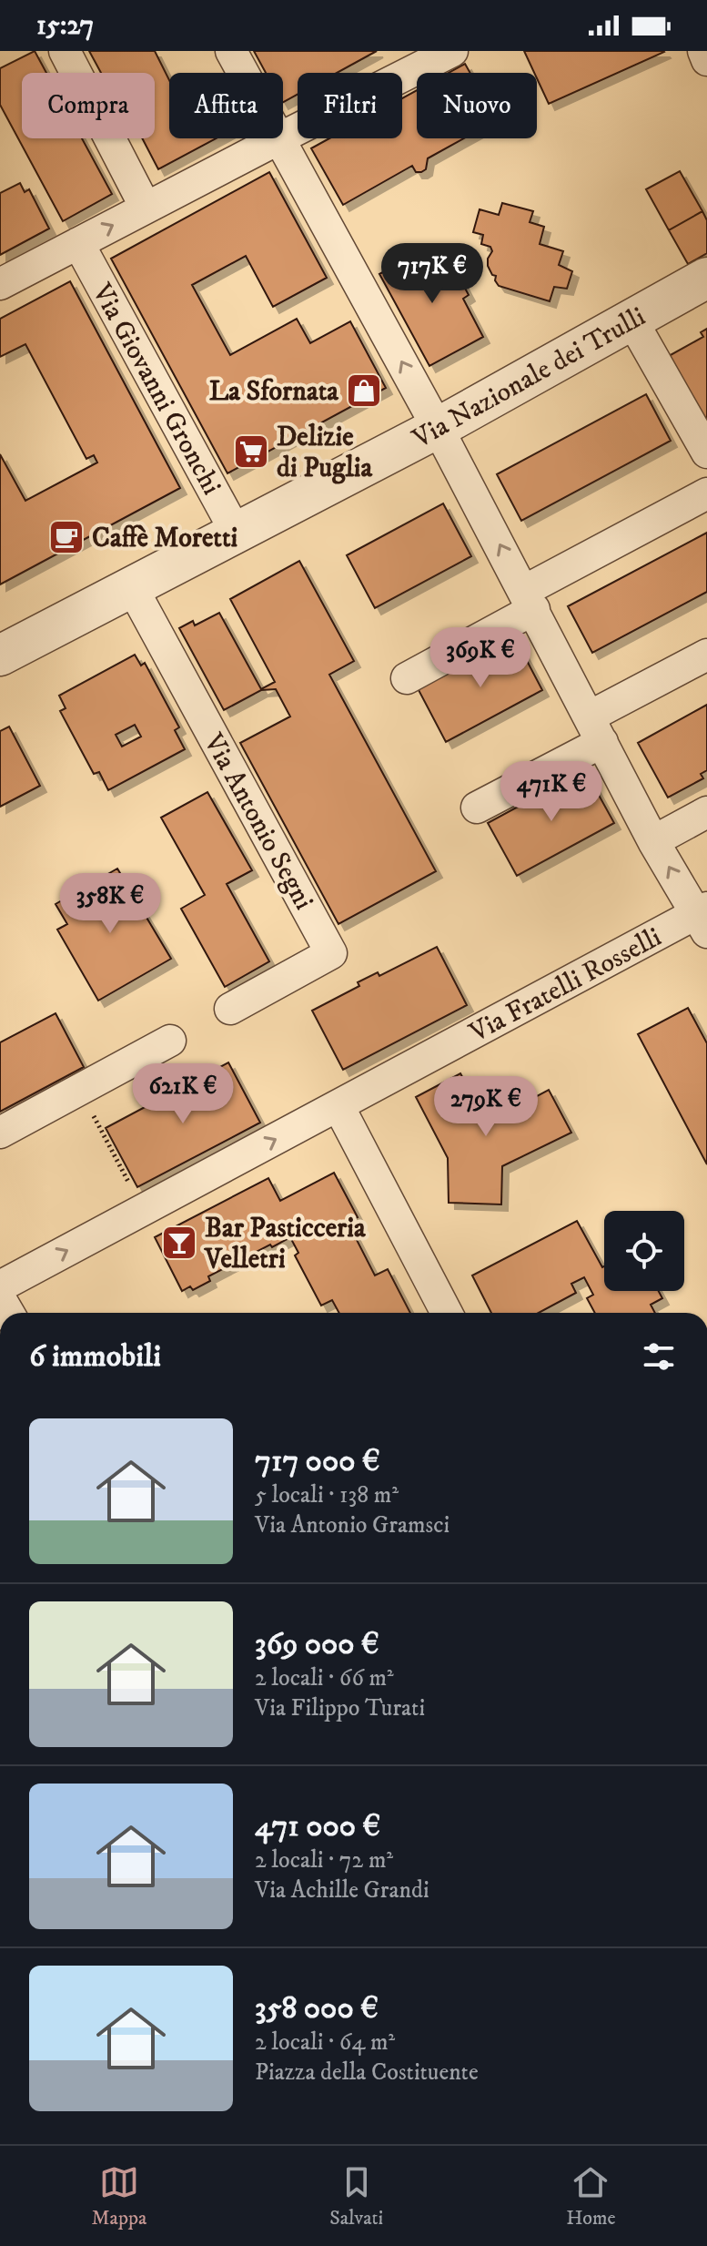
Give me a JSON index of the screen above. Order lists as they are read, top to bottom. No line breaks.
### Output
{"streets":{"street":["Via Nazionale dei Trulli","Via Giovanni Gronchi","Via Antonio Segni","Via Fratelli Rosselli"]},"crossings":[["Via Nazionale dei Trulli","Via Giovanni Gronchi"],["Via Nazionale dei Trulli","Via Antonio Segni"]],"places":{"shop":["La Sfornata"],"supermarket":["Delizie di Puglia"],"cafe":["Caffè Moretti"],"bar":["Bar Pasticceria Velletri"]},"page":{"status":"15:27","chip":["Compra","Affitta","Filtri","Nuovo"],"price":["717K €","369K €","471K €","358K €","621K €","279K €"],"heading":"6 immobili","list":[{"name":"717 000 €","note":"5 locali · 138 m² · Via Antonio Gramsci"},{"name":"369 000 €","note":"2 locali · 66 m² · Via Filippo Turati"},{"name":"471 000 €","note":"2 locali · 72 m² · Via Achille Grandi"},{"name":"358 000 €","note":"2 locali · 64 m² · Piazza della Costituente"}],"tabs":["Mappa","Salvati","Home"]}}
